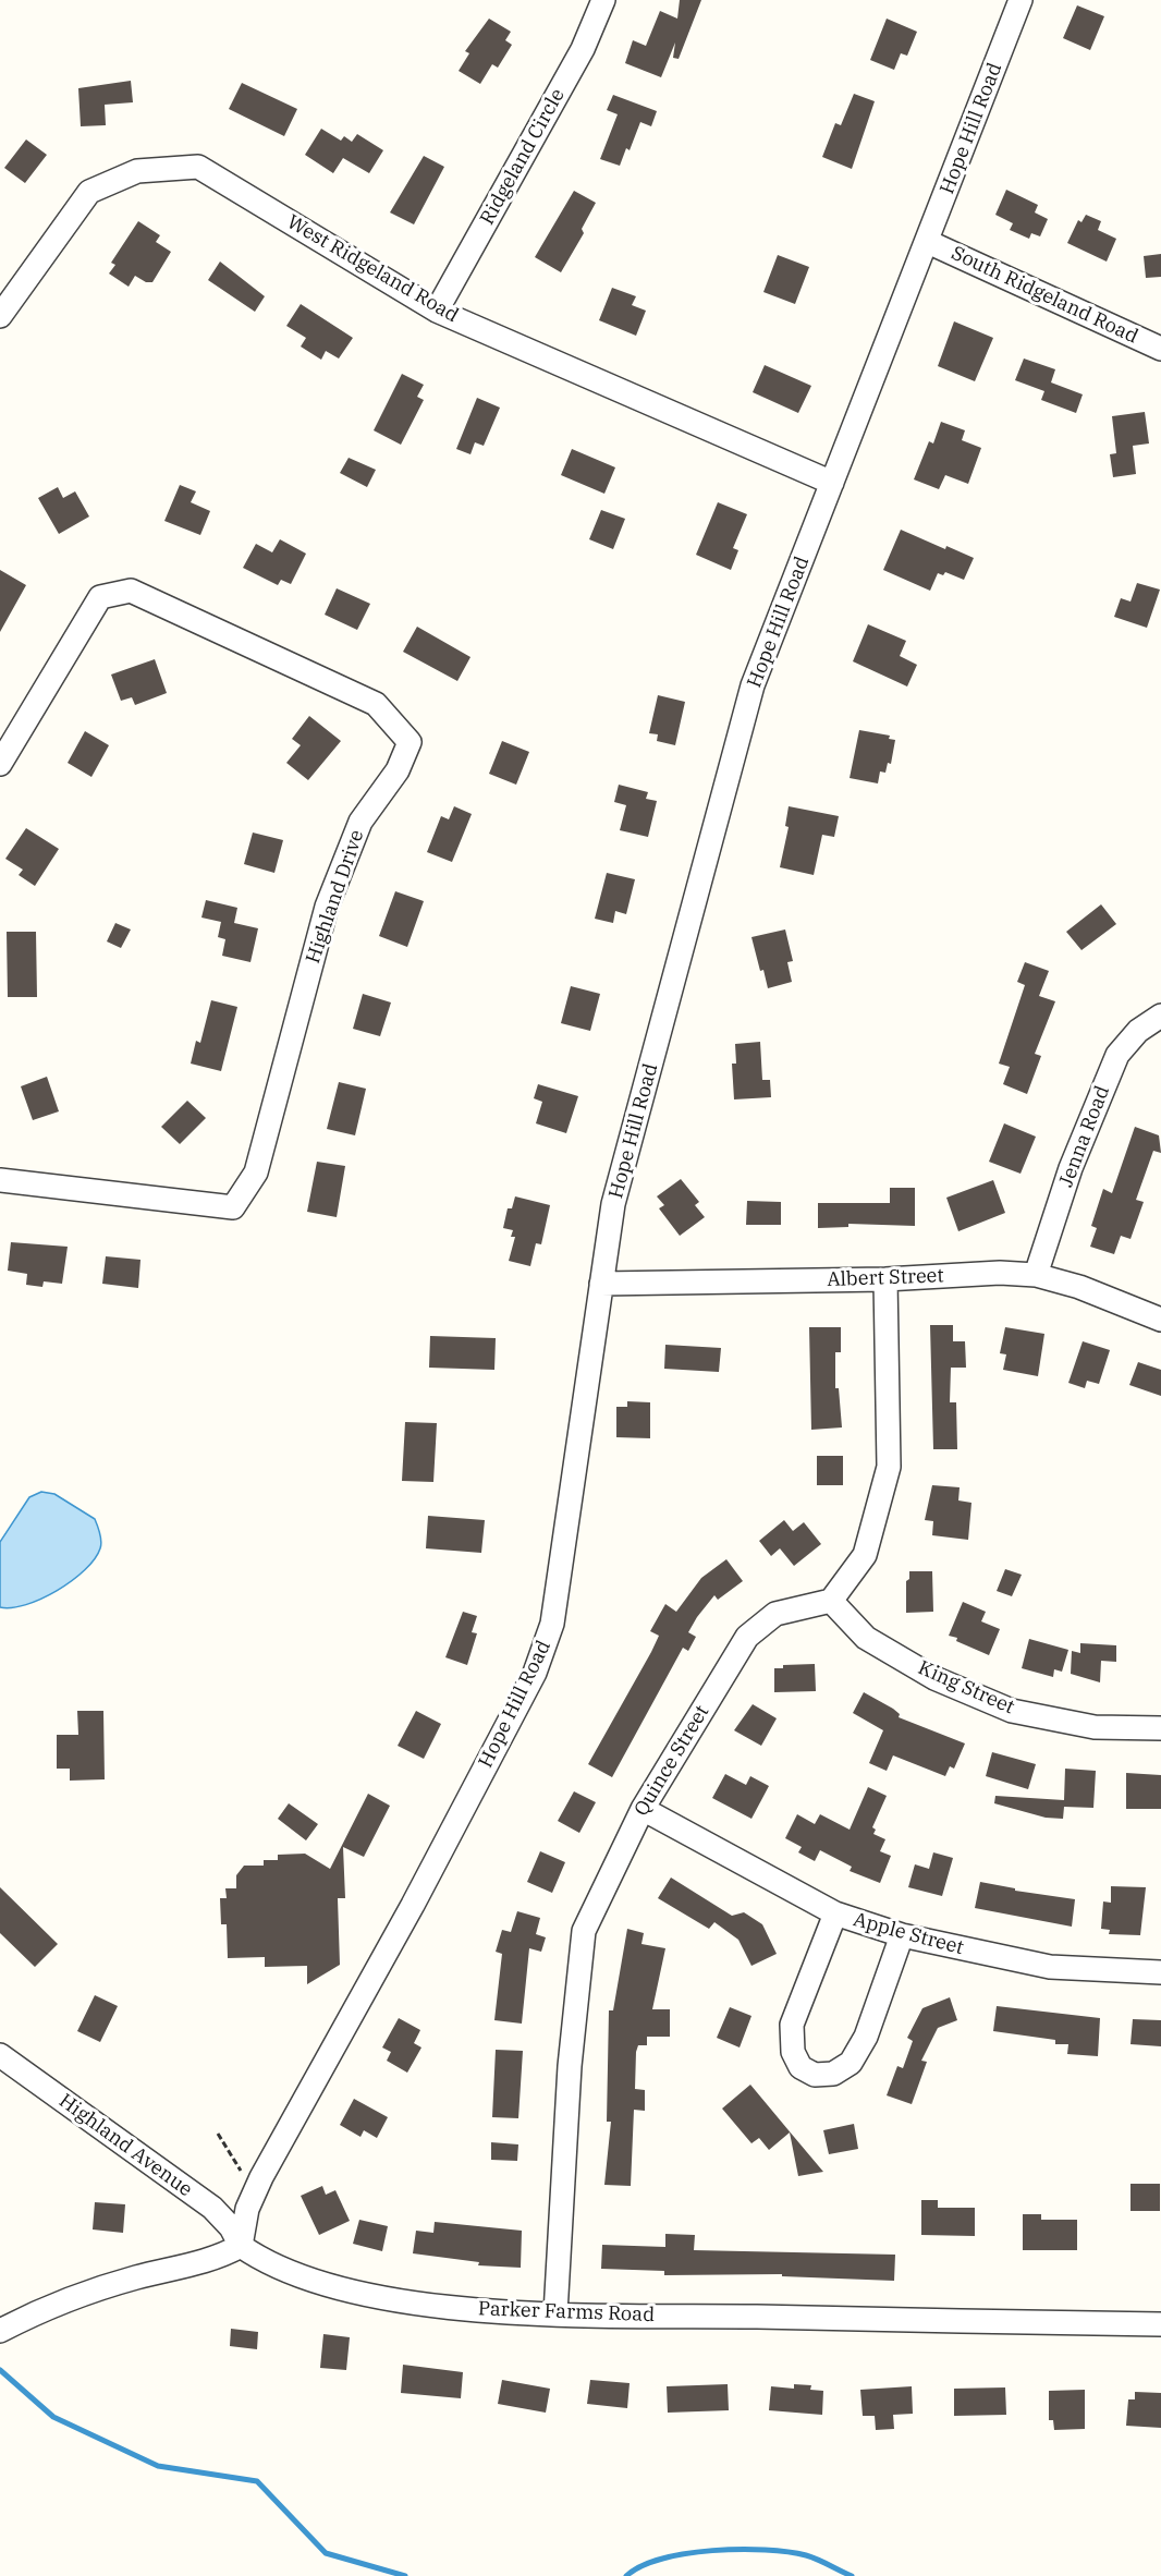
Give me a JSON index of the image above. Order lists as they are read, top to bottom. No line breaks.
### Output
{"streets":{"street":["Hope Hill Road","Ridgeland Circle","West Ridgeland Road","South Ridgeland Road","Highland Drive","Jenna Road","Albert Street","King Street","Quince Street","Apple Street","Highland Avenue","Parker Farms Road"]},"crossings":[["Hope Hill Road","West Ridgeland Road"],["Hope Hill Road","South Ridgeland Road"],["Hope Hill Road","Albert Street"],["Hope Hill Road","Highland Avenue"],["Hope Hill Road","Parker Farms Road"],["Ridgeland Circle","West Ridgeland Road"],["Jenna Road","Albert Street"],["King Street","Quince Street"],["Quince Street","Apple Street"],["Quince Street","Parker Farms Road"],["Highland Avenue","Parker Farms Road"]]}
